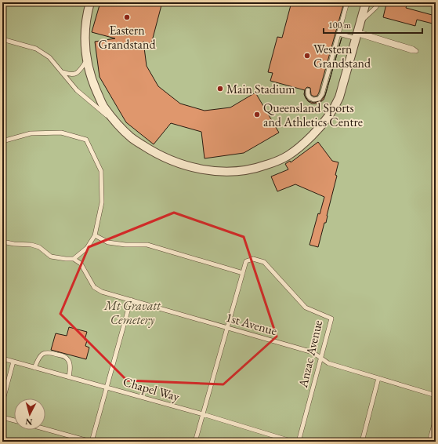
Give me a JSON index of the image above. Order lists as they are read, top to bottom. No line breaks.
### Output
{"streets":{"lane":["1st Avenue","Anzac Avenue","Chapel Way"]},"crossings":[["1st Avenue","Anzac Avenue"]],"parks":["Mt Gravatt Cemetery"],"places":["Eastern Grandstand","Western Grandstand","Main Stadium","Queensland Sports and Athletics Centre"],"scale_bar":"100 m","north":"bottom"}
